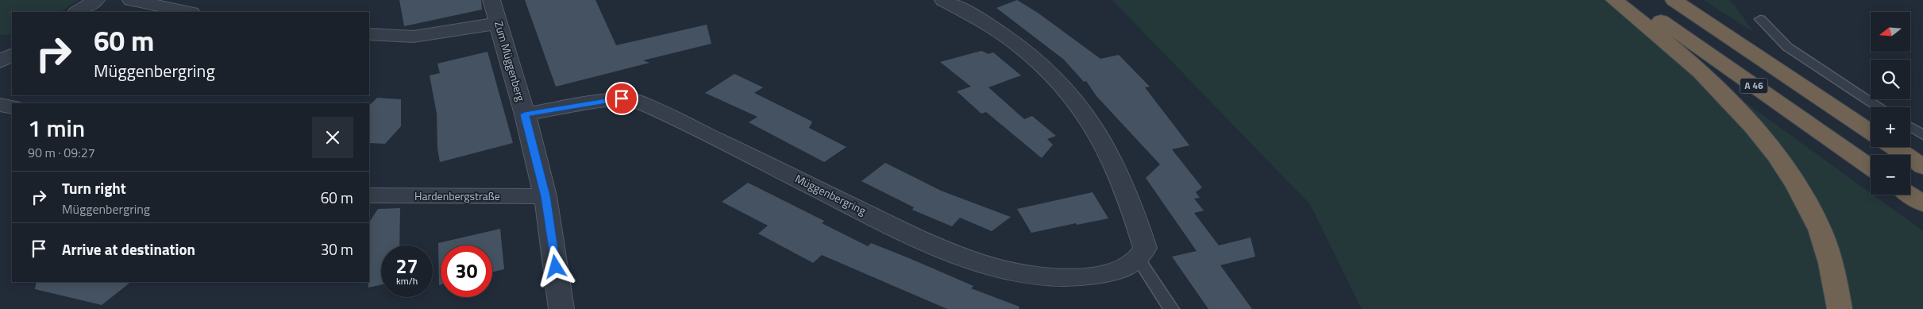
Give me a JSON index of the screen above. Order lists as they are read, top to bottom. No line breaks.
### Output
{"streets":{"highway":["A 46"],"street":["Zum Müggenberg","Müggenbergring","Hardenbergstraße"]},"crossings":[["Zum Müggenberg","Müggenbergring"],["Zum Müggenberg","Hardenbergstraße"]],"north":"left","page":{"map_buttons":["+","−"],"turn":["60 m","Müggenbergring"],"heading":["1 min","90 m · 09:27"],"list":[{"name":"Turn right","note":"Müggenbergring","value":"60 m"},{"name":"Arrive at destination","value":"30 m"}],"speed":"27 km/h","limit":"30"}}
